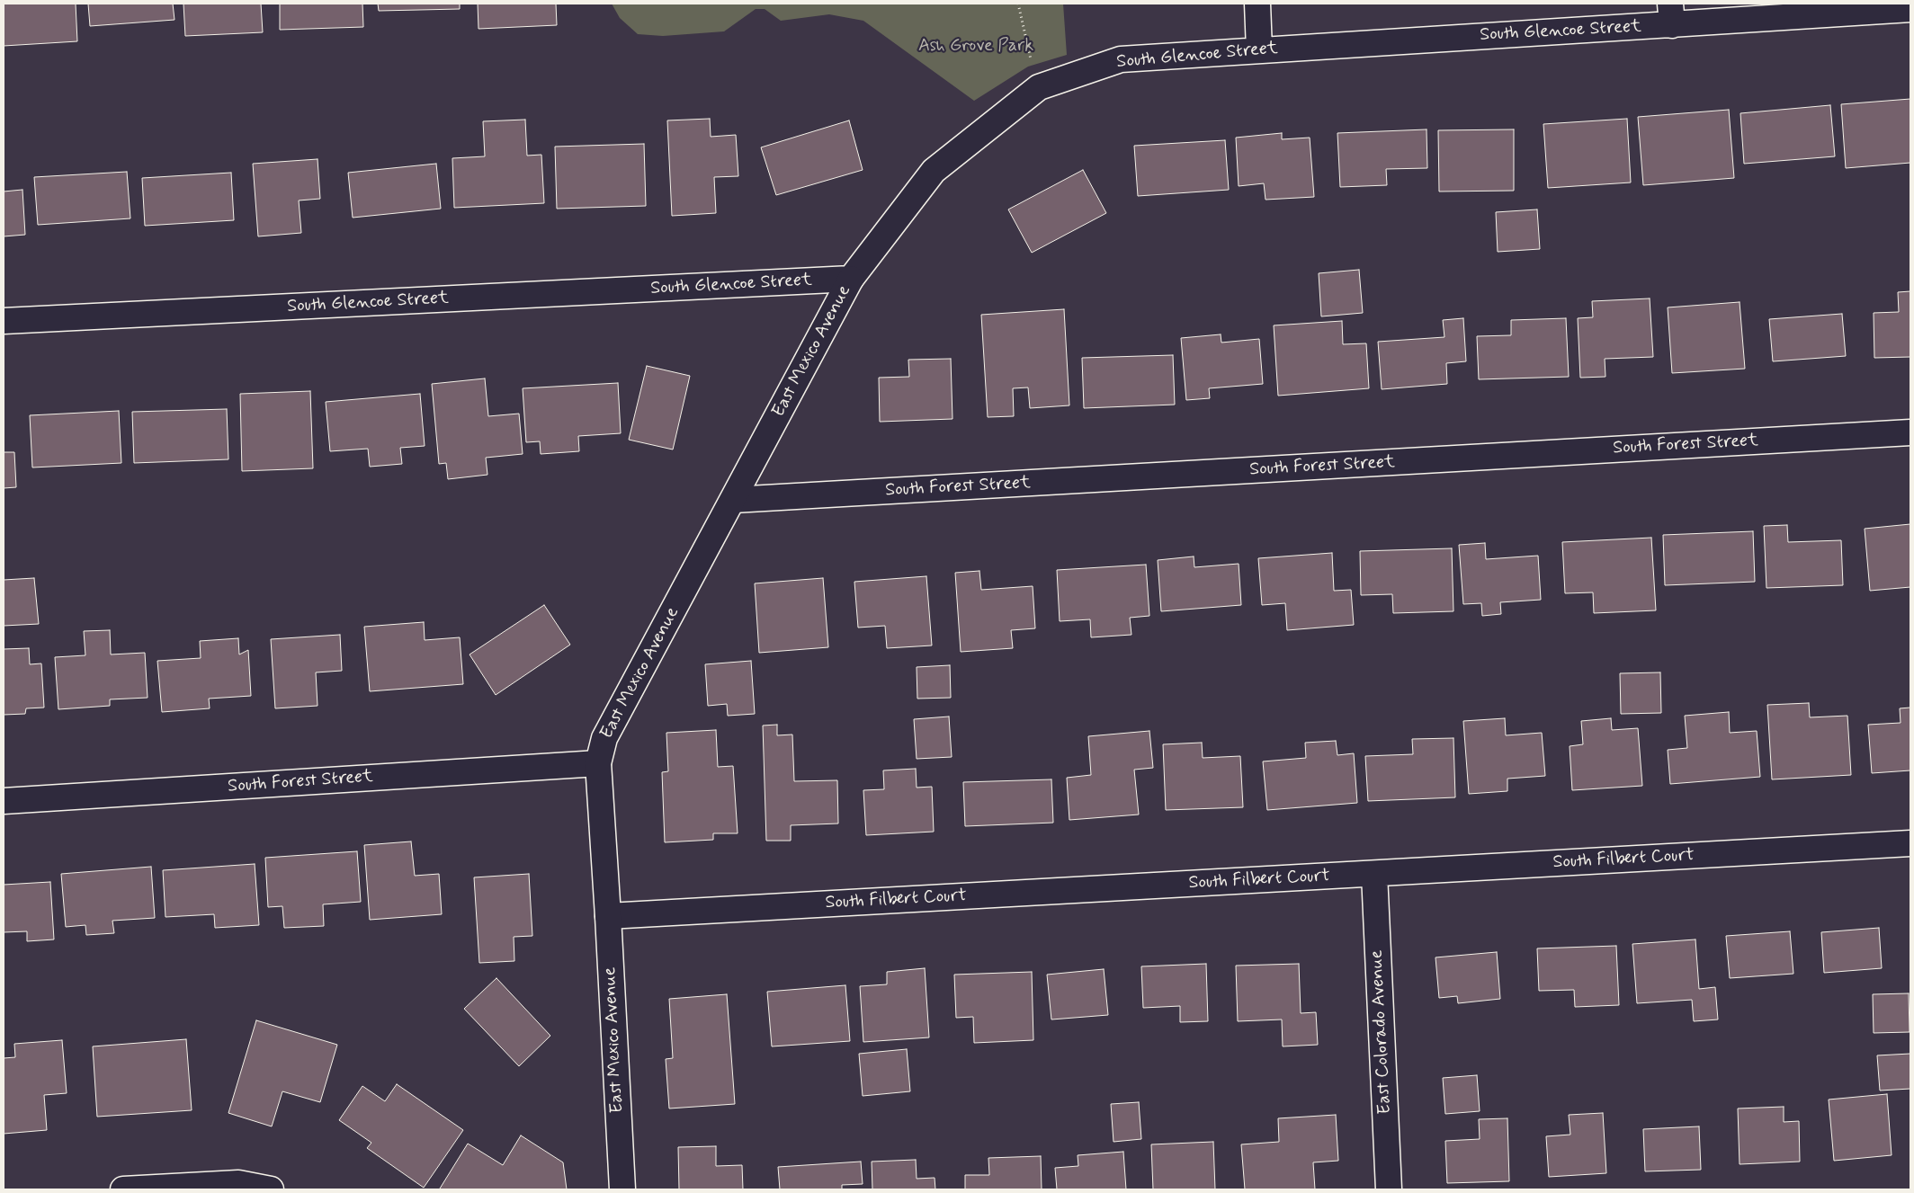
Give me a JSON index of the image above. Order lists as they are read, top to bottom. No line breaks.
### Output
{"streets":{"street":["South Glencoe Street","East Mexico Avenue","South Forest Street","South Filbert Court","East Colorado Avenue"]},"crossings":[["South Glencoe Street","East Mexico Avenue"],["East Mexico Avenue","South Forest Street"],["East Mexico Avenue","South Filbert Court"],["South Filbert Court","East Colorado Avenue"]],"parks":["Ash Grove Park"]}
